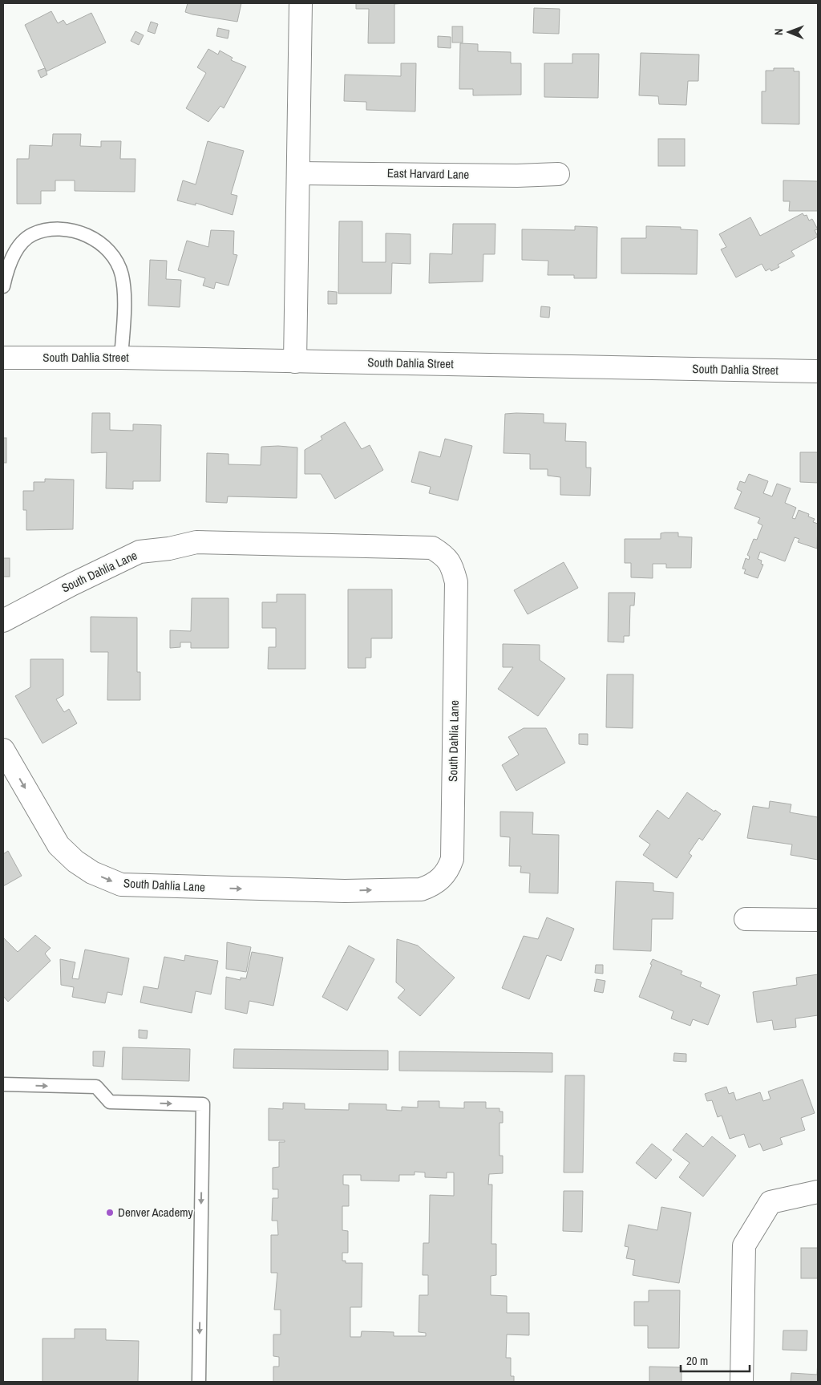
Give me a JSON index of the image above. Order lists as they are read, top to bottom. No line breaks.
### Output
{"streets":{"street":["East Harvard Lane","South Dahlia Street","South Dahlia Lane"]},"places":["Denver Academy"],"scale_bar":"20 m","north":"left"}
